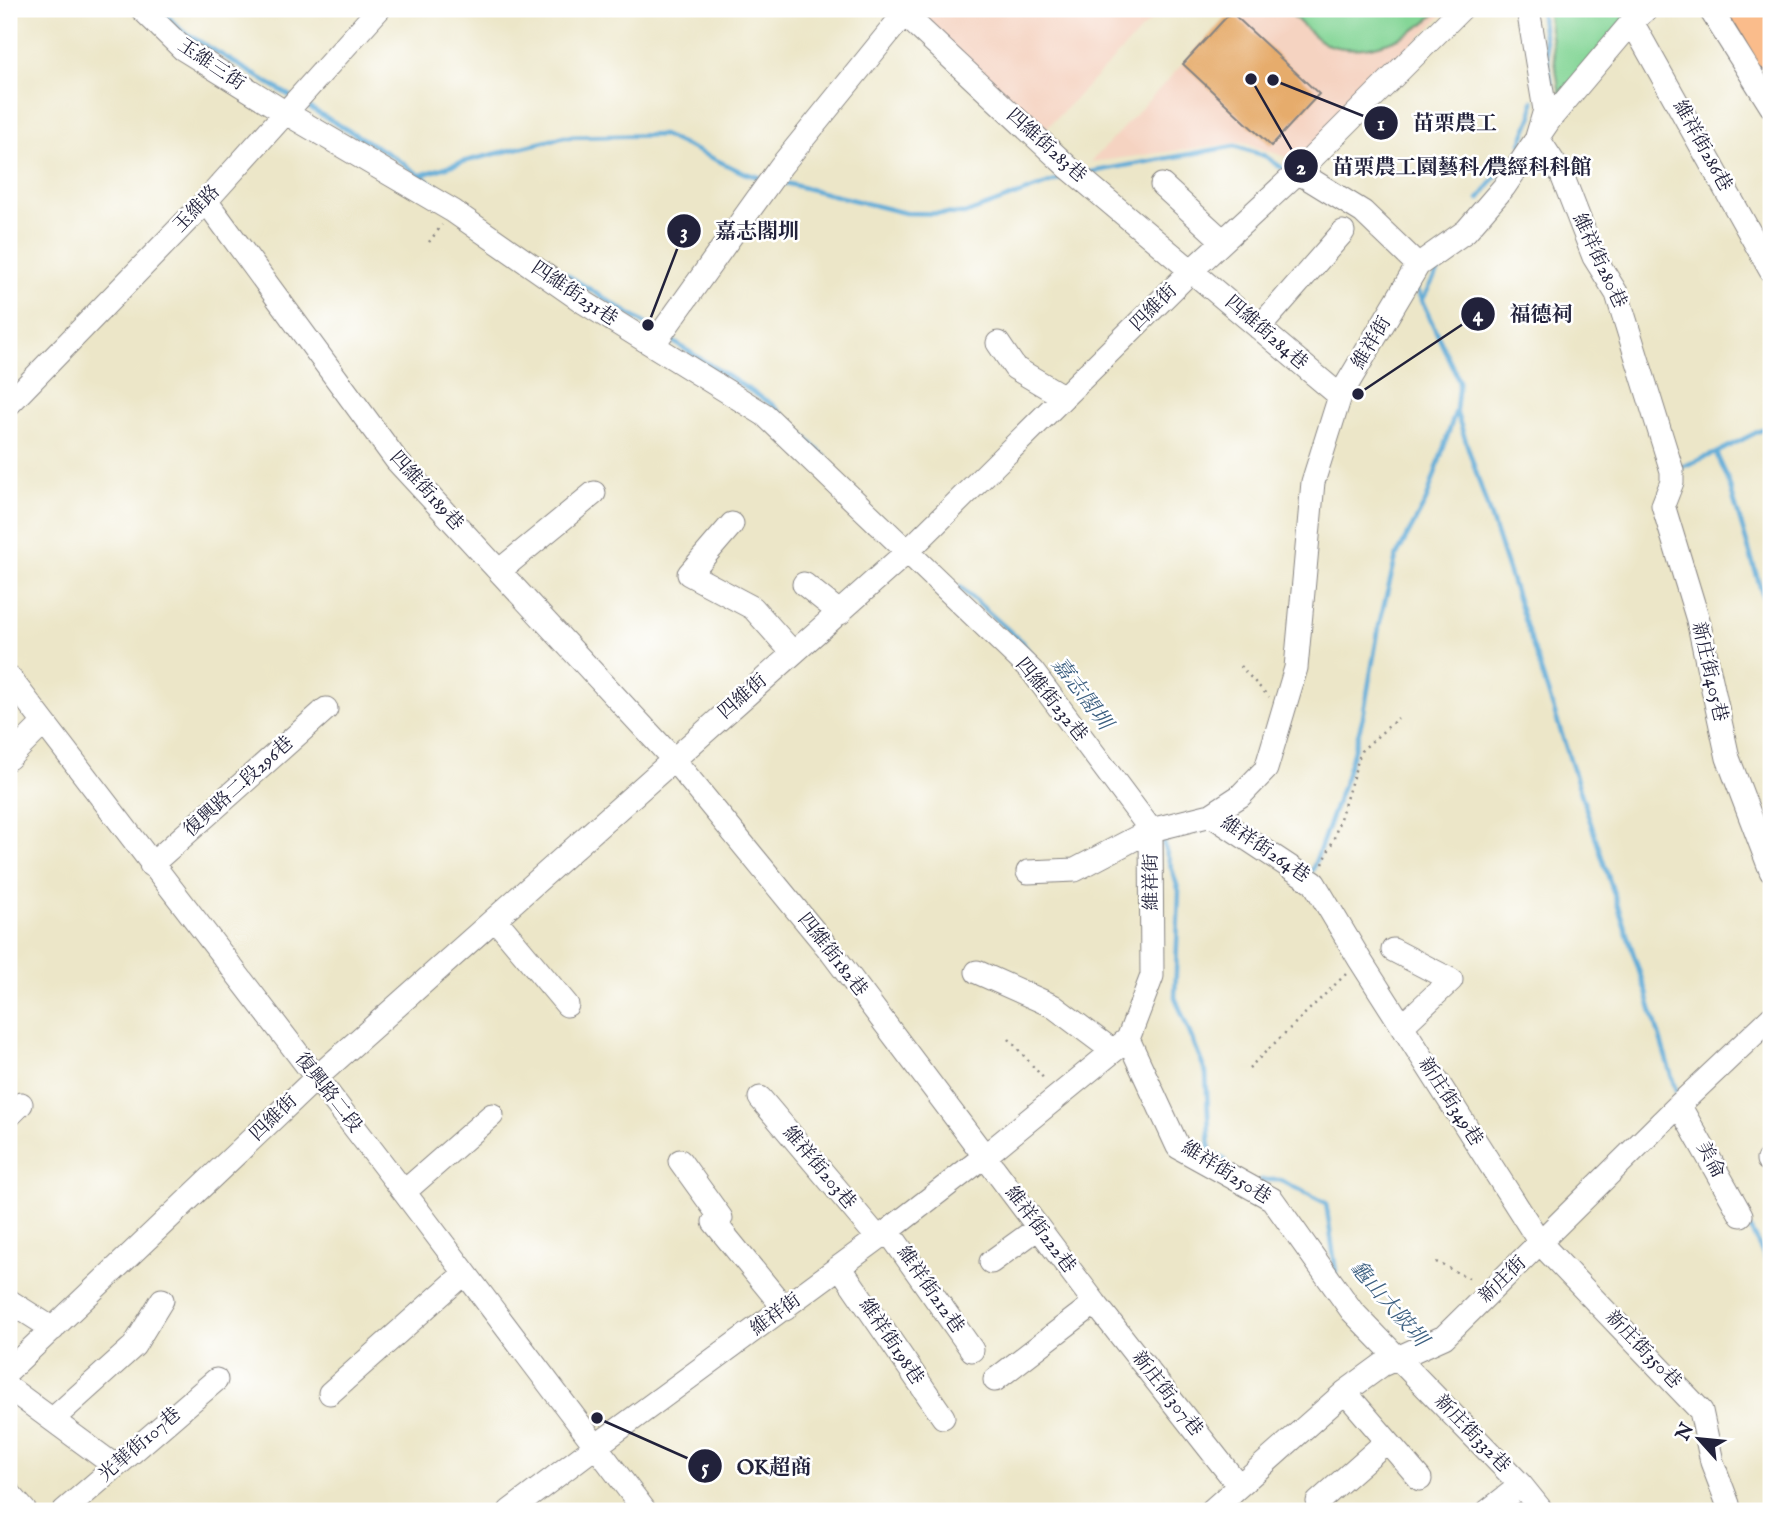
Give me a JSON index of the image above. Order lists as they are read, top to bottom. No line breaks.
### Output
{"streets":{"street":["玉維三街","四維街283巷","維祥街286巷","玉維路","維祥街280巷","四維街231巷","四維街","四維街284巷","維祥街","四維街189巷","新庄街405巷","四維街232巷","復興路二段296巷","維祥街264巷","四維街182巷","復興路二段","新庄街349巷","美侖","維祥街203巷","維祥街250巷","維祥街222巷","新庄街","維祥街212巷","維祥街198巷","新庄街350巷","新庄街307巷","新庄街332巷","光華街107巷"]},"crossings":[["玉維三街","玉維路"],["玉維三街","四維街231巷"],["四維街283巷","四維街"],["四維街283巷","四維街284巷"],["維祥街286巷","維祥街"],["玉維路","四維街231巷"],["玉維路","四維街189巷"],["維祥街280巷","維祥街"],["維祥街280巷","新庄街405巷"],["四維街231巷","四維街"],["四維街231巷","四維街232巷"],["四維街","四維街284巷"],["四維街","四維街189巷"],["四維街","四維街232巷"],["四維街","四維街182巷"],["四維街","復興路二段"],["四維街284巷","維祥街"],["維祥街","四維街232巷"],["維祥街","維祥街264巷"],["維祥街","四維街182巷"],["維祥街","復興路二段"],["維祥街","維祥街203巷"],["維祥街","維祥街250巷"],["維祥街","維祥街222巷"],["維祥街","維祥街212巷"],["維祥街","維祥街198巷"],["四維街189巷","四維街182巷"],["復興路二段296巷","復興路二段"],["維祥街264巷","新庄街349巷"],["四維街182巷","維祥街222巷"],["新庄街349巷","新庄街"],["新庄街349巷","新庄街350巷"],["美侖","新庄街"],["維祥街203巷","維祥街212巷"],["維祥街250巷","新庄街"],["維祥街250巷","新庄街332巷"],["維祥街222巷","新庄街307巷"],["新庄街","新庄街350巷"],["新庄街","新庄街307巷"],["新庄街","新庄街332巷"]],"water":["嘉志閣圳","龜山大陂圳"],"places":["苗栗農工園藝科/農經科科館","苗栗農工","嘉志閣圳","福德祠","OK超商"],"north":"top left"}
